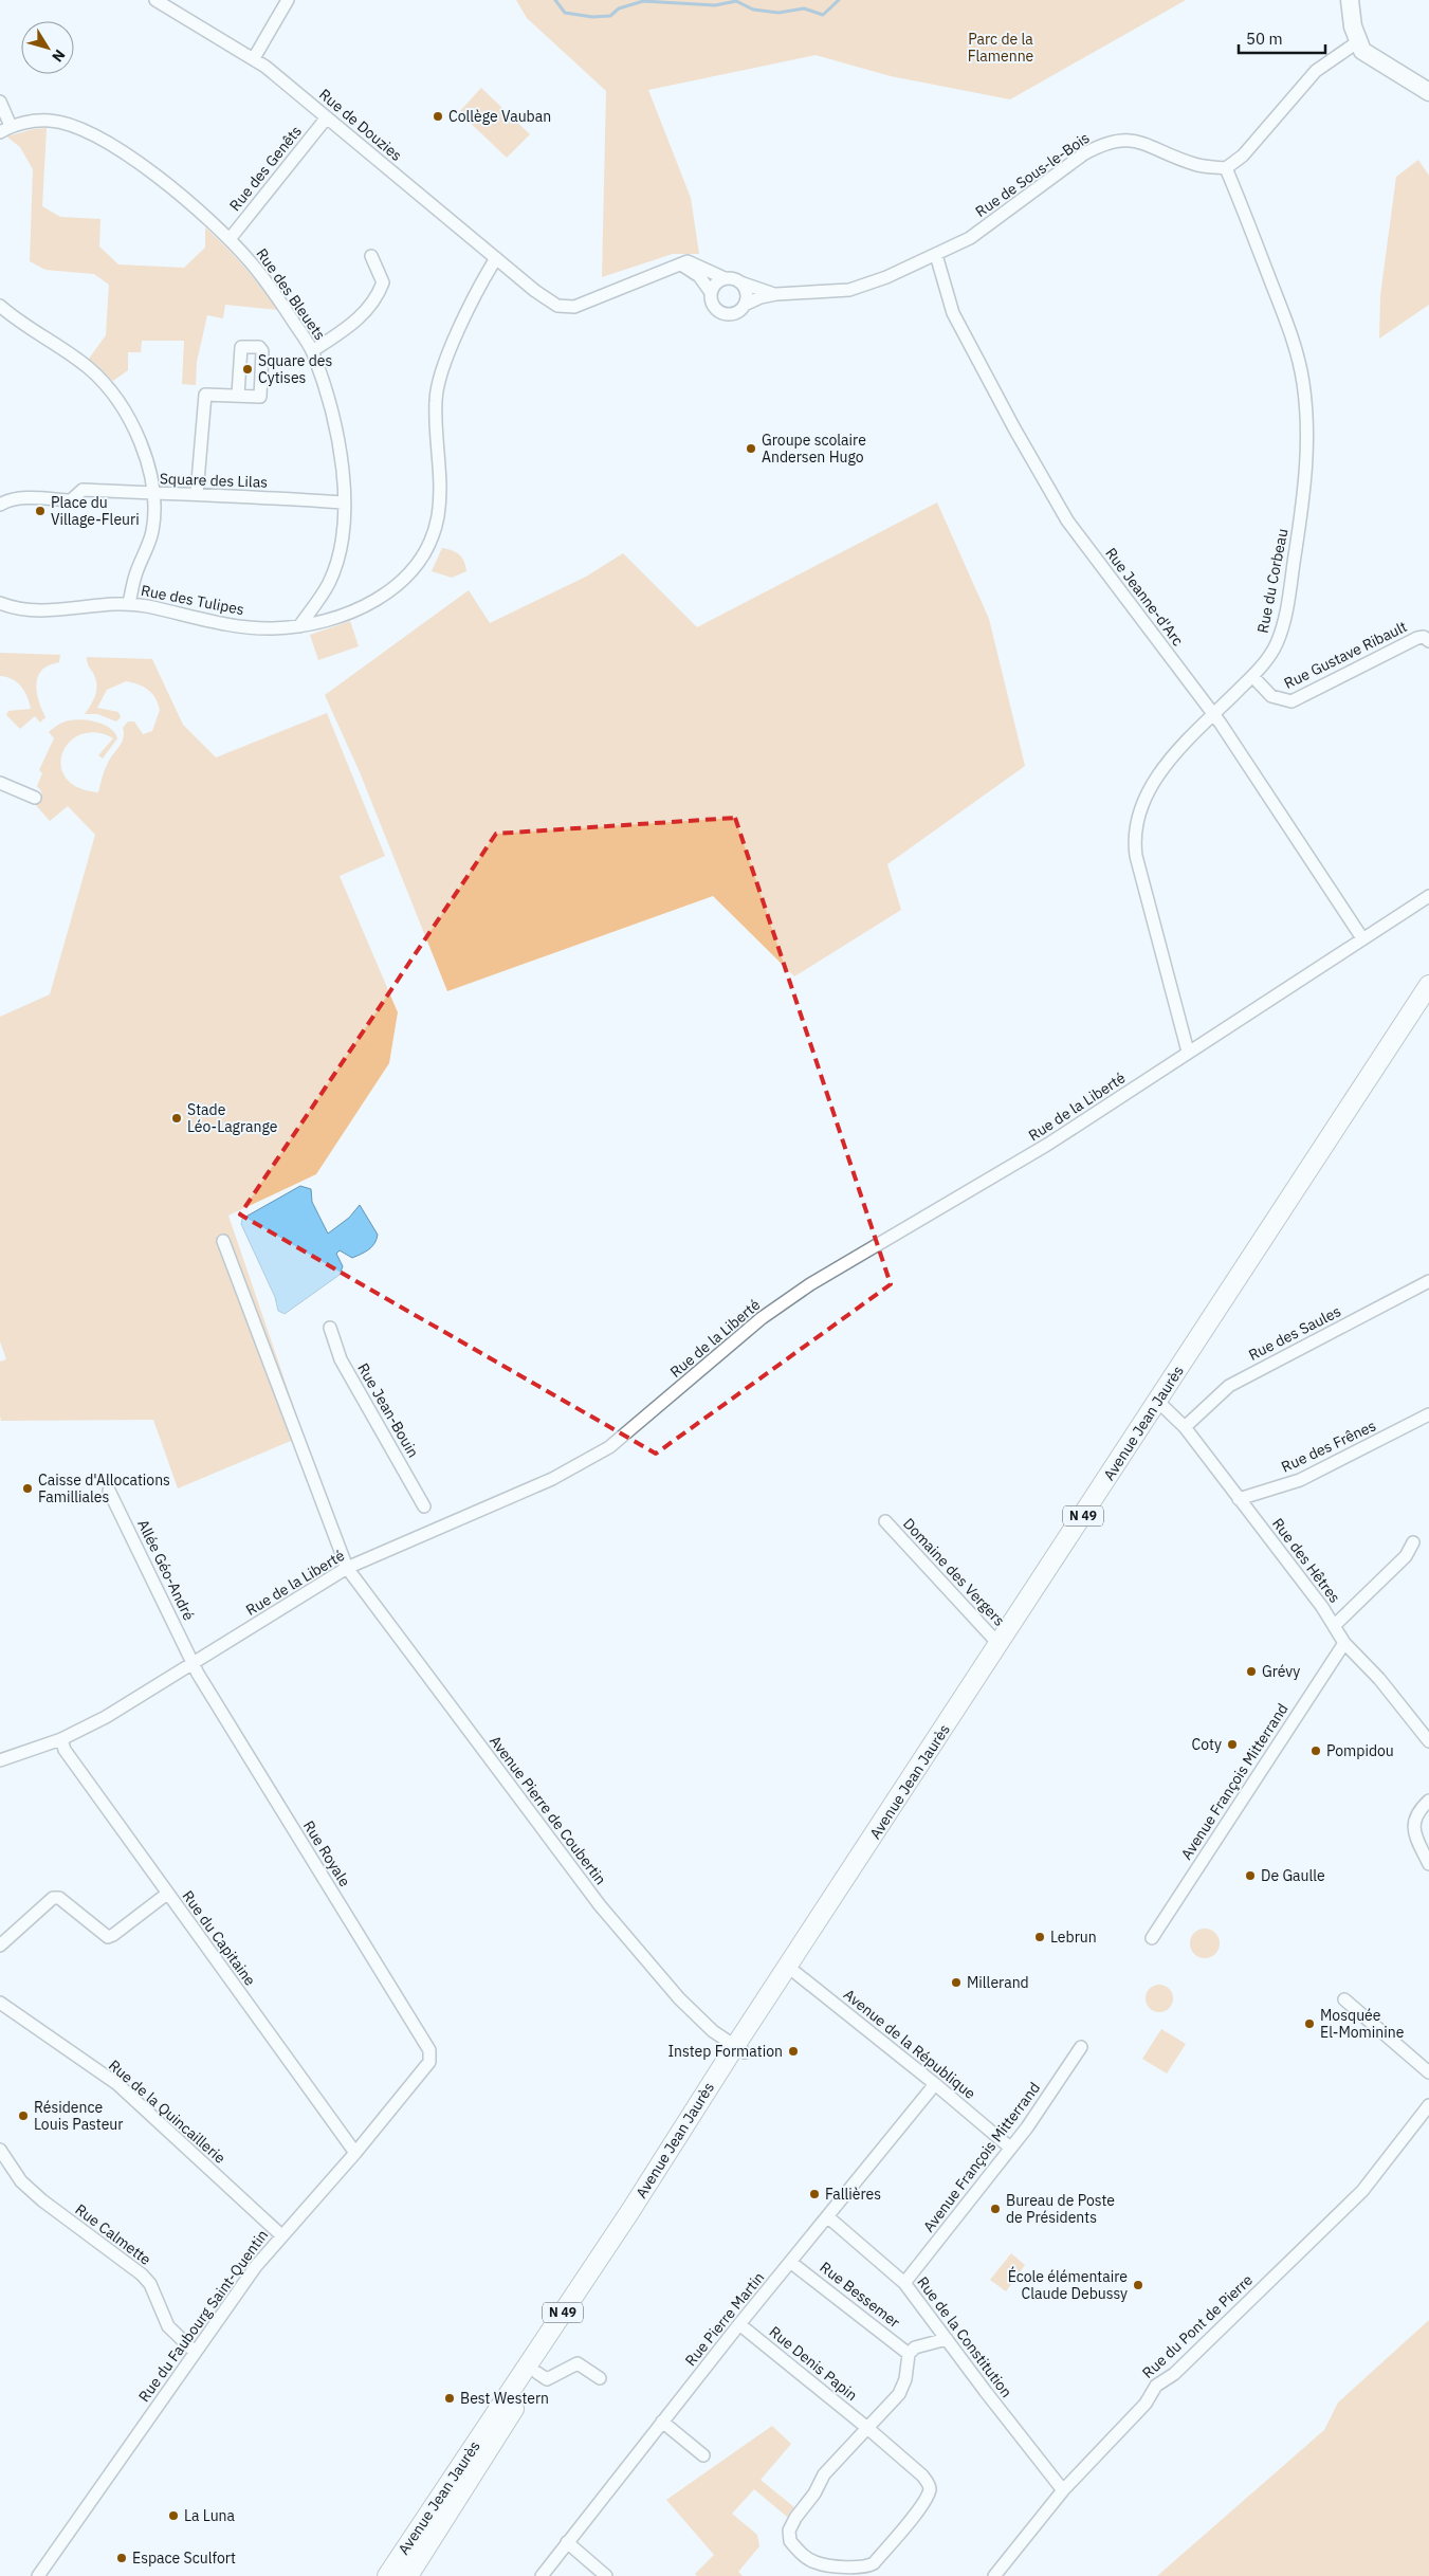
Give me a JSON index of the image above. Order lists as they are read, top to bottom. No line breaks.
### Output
{"streets":{"main road":["Avenue Jean Jaurès","N 49"],"street":["Rue de Douzies","Rue des Genêts","Rue de Sous-le-Bois","Rue des Bleuets","Square des Lilas","Rue du Corbeau","Rue Jeanne-d'Arc","Rue des Tulipes","Rue Gustave Ribault","Rue de la Liberté","Rue des Saules","Rue Jean-Bouin","Rue des Frênes","Rue des Hêtres","Allée Géo-André","Domaine des Vergers","Avenue François Mitterrand","Avenue Pierre de Coubertin","Rue Royale","Rue du Capitaine","Avenue de la République","Rue de la Quincaillerie","Rue Calmette","Rue Bessemer","Rue du Faubourg Saint-Quentin","Rue Pierre Martin","Rue du Pont de Pierre","Rue de la Constitution","Rue Denis Papin"]},"crossings":[["Rue de Douzies","Rue des Genêts"],["Rue de Douzies","Rue des Tulipes"],["Rue des Genêts","Rue des Bleuets"],["Rue de Sous-le-Bois","Rue du Corbeau"],["Rue de Sous-le-Bois","Rue Jeanne-d'Arc"],["Rue des Bleuets","Square des Lilas"],["Rue des Bleuets","Rue des Tulipes"],["Rue du Corbeau","Rue Jeanne-d'Arc"],["Rue du Corbeau","Rue Gustave Ribault"],["Rue du Corbeau","Rue de la Liberté"],["Rue Jeanne-d'Arc","Rue de la Liberté"],["Rue de la Liberté","Allée Géo-André"],["Rue de la Liberté","Avenue Pierre de Coubertin"],["Rue de la Liberté","Rue Royale"],["Rue de la Liberté","Rue du Capitaine"],["Rue des Saules","Rue des Hêtres"],["Avenue Jean Jaurès","Rue des Hêtres"],["Avenue Jean Jaurès","Domaine des Vergers"],["Avenue Jean Jaurès","Avenue Pierre de Coubertin"],["Avenue Jean Jaurès","Avenue de la République"],["Rue des Frênes","Rue des Hêtres"],["Rue des Hêtres","Avenue François Mitterrand"],["Allée Géo-André","Rue Royale"],["Avenue François Mitterrand","Avenue de la République"],["Avenue François Mitterrand","Rue de la Constitution"],["Rue Royale","Rue du Faubourg Saint-Quentin"],["Rue du Capitaine","Rue du Faubourg Saint-Quentin"],["Avenue de la République","Rue Pierre Martin"],["Rue de la Quincaillerie","Rue du Faubourg Saint-Quentin"],["Rue Calmette","Rue du Faubourg Saint-Quentin"],["Rue Bessemer","Rue Pierre Martin"],["Rue Pierre Martin","Rue de la Constitution"],["Rue Pierre Martin","Rue Denis Papin"],["Rue du Pont de Pierre","Rue de la Constitution"]],"parks":["Parc de la Flamenne"],"places":["Collège Vauban","Square des Cytises","Groupe scolaire Andersen Hugo","Place du Village-Fleuri","Stade Léo-Lagrange","Caisse d'Allocations Familliales","Grévy","Coty","Pompidou","De Gaulle","Lebrun","Millerand","Mosquée El-Mominine","Instep Formation","Résidence Louis Pasteur","Fallières","Bureau de Poste de Présidents","École élémentaire Claude Debussy","Best Western","La Luna","Espace Sculfort"],"scale_bar":"50 m","north":"bottom right"}
